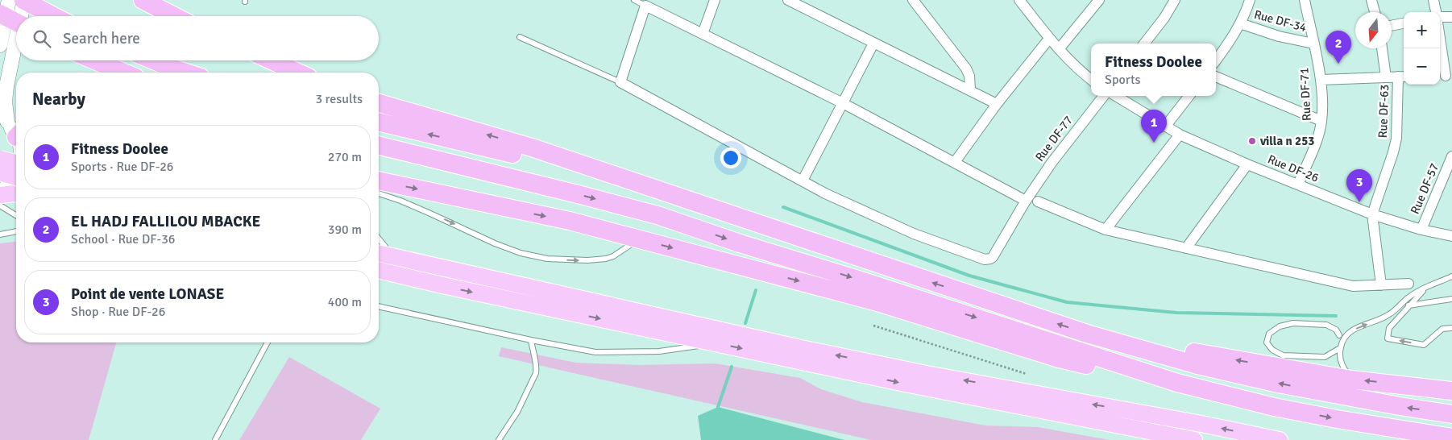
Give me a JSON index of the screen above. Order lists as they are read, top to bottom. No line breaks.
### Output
{"streets":{"street":["Rue DF-34","Rue DF-71","Rue DF-63","Rue DF-77","Rue DF-26","Rue DF-57"]},"crossings":[["Rue DF-34","Rue DF-71"],["Rue DF-71","Rue DF-26"],["Rue DF-63","Rue DF-26"],["Rue DF-26","Rue DF-57"]],"places":["villa n 253"],"north":"bottom","page":{"map_buttons":["+","−"],"search":"Search here","pins":["2","1","3"],"popup":["Fitness Doolee","Sports"],"heading":["Nearby","3 results"],"list":[{"mark":"1","name":"Fitness Doolee","note":"Sports · Rue DF-26","value":"270 m"},{"mark":"2","name":"EL HADJ FALLILOU MBACKE","note":"School · Rue DF-36","value":"390 m"},{"mark":"3","name":"Point de vente LONASE","note":"Shop · Rue DF-26","value":"400 m"}]}}
